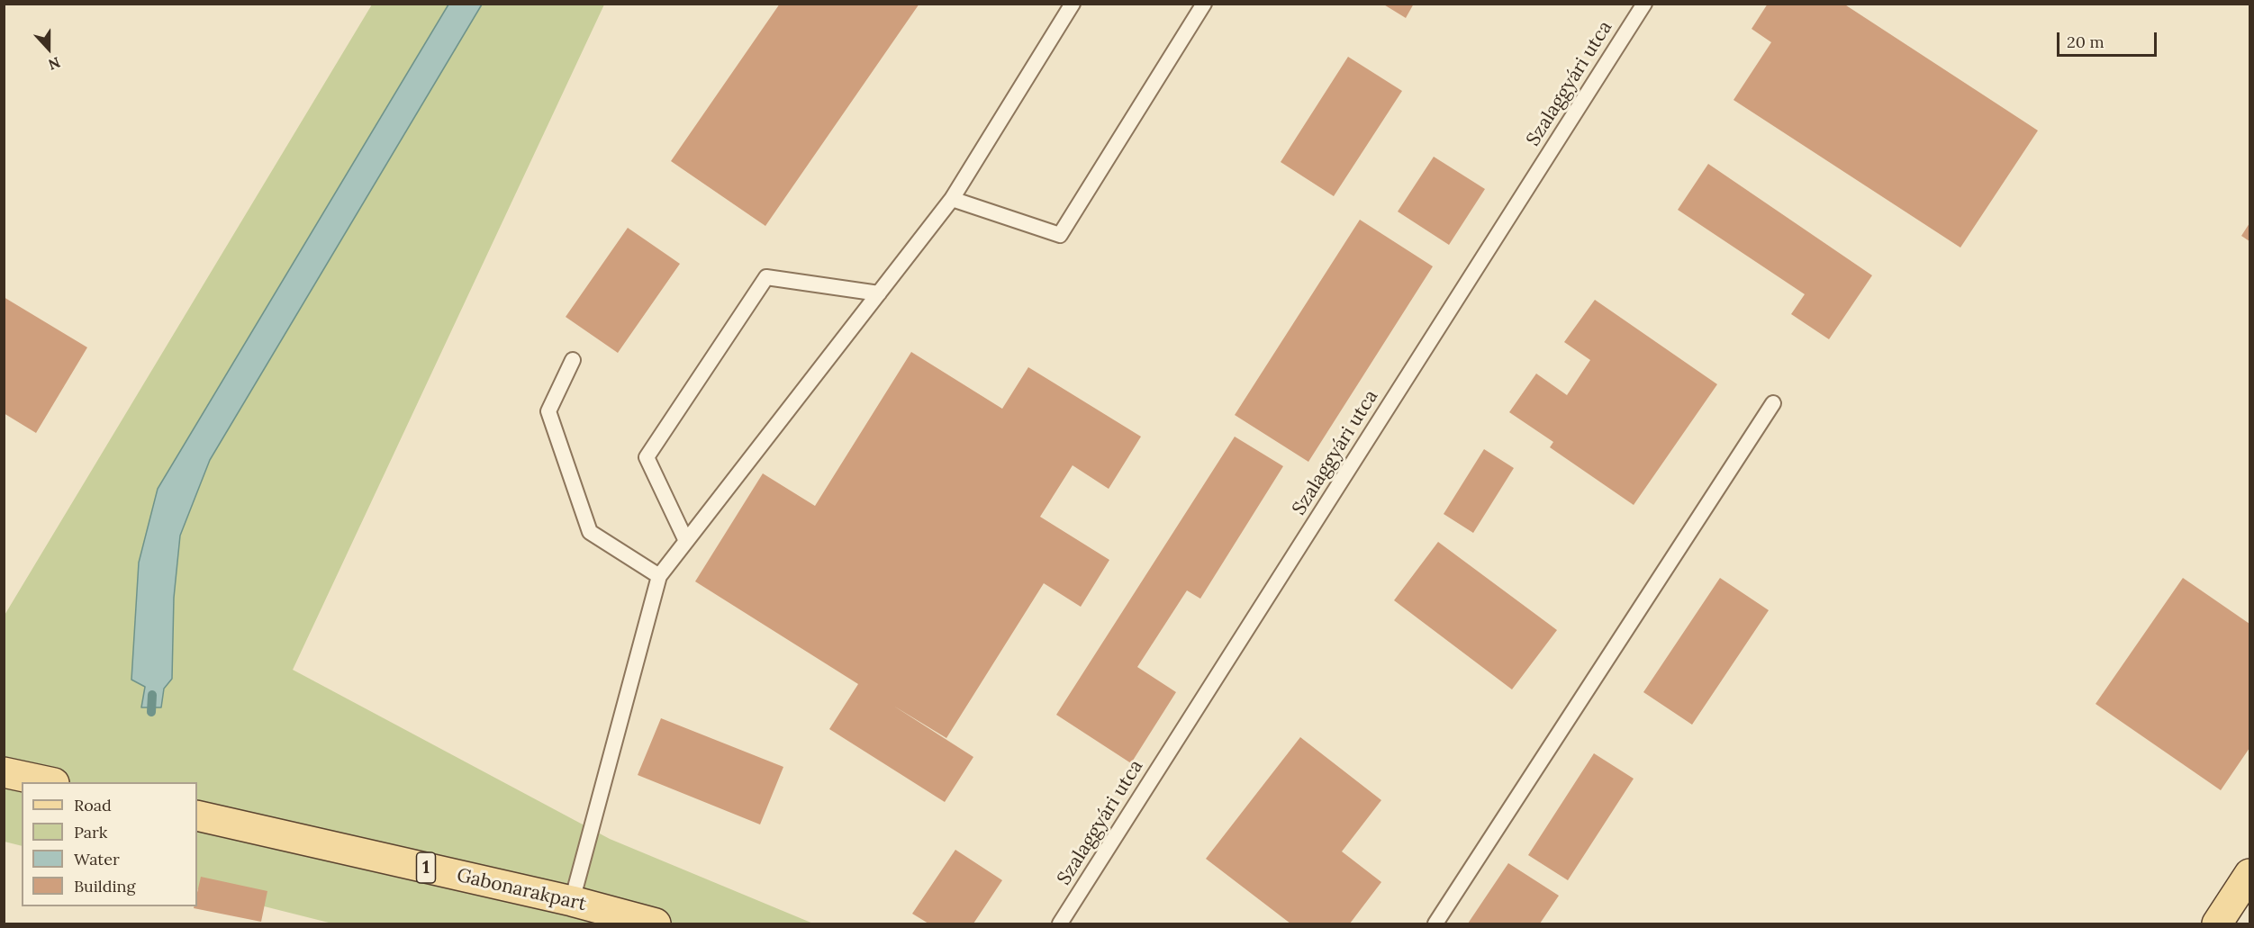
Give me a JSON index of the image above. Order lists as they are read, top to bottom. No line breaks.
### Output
{"streets":{"main road":["1","Gabonarakpart"],"lane":["Szalaggyári utca"]},"legend":["Road","Park","Water","Building"],"scale_bar":"20 m","north":"bottom"}
